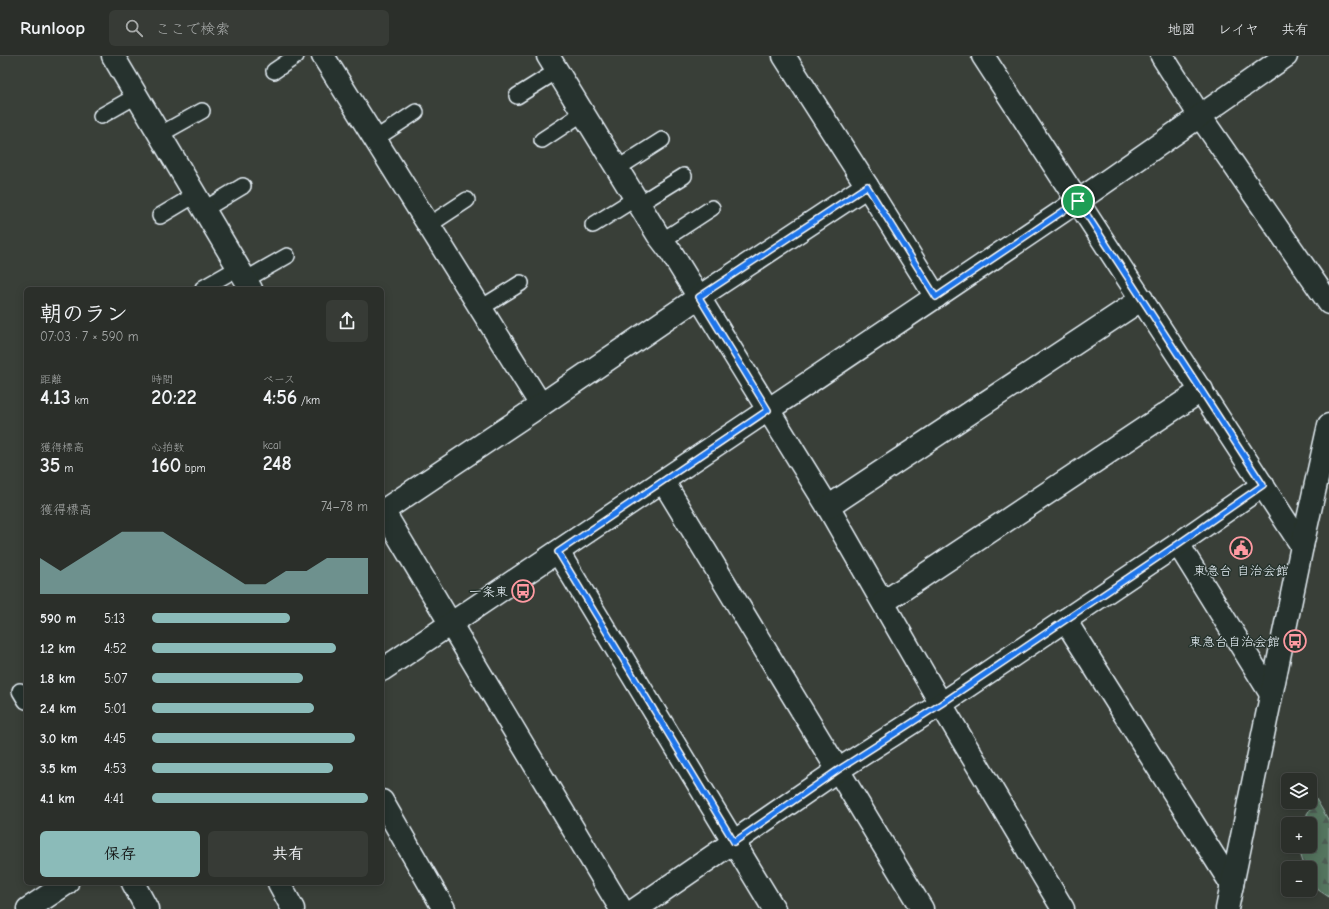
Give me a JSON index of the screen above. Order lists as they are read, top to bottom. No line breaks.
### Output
{"places":{"public building":["東急台 自治会館"],"bus stop":["一条東","東急台自治会館"]},"page":{"header":"Runloop","search":"ここで検索","nav":["地図","レイヤ","共有"],"heading":["朝のラン","07:03 · 7 × 590 m"],"stats":[["距離","4.13 km"],["時間","20:22"],["ペース","4:56 /km"],["獲得標高","35 m"],["心拍数","160 bpm"],["kcal","248"]],"chart":["獲得標高","74–78 m"],"list":[{"name":"590 m","note":"5:13"},{"name":"1.2 km","note":"4:52"},{"name":"1.8 km","note":"5:07"},{"name":"2.4 km","note":"5:01"},{"name":"3.0 km","note":"4:45"},{"name":"3.5 km","note":"4:53"},{"name":"4.1 km","note":"4:41"}],"map_buttons":["+","−"],"buttons":["保存","共有"]}}
